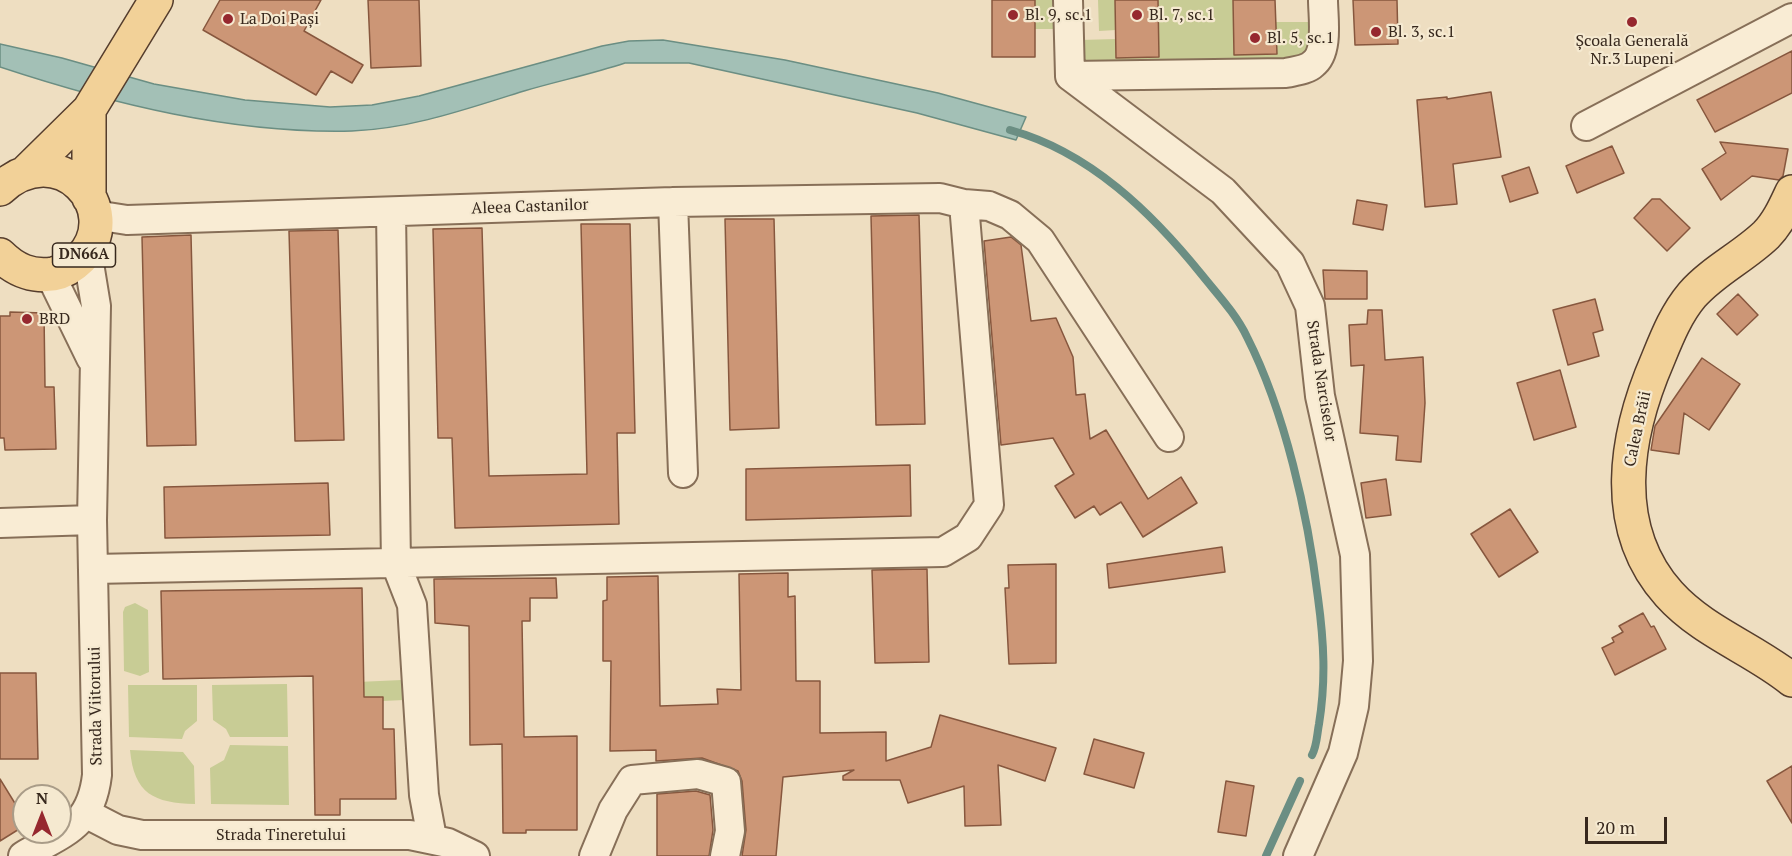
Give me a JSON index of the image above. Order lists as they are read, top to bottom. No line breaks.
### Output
{"streets":{"main road":["DN66A","Calea Brăii"],"street":["Aleea Castanilor","Strada Narciselor","Strada Viitorului","Strada Tineretului"]},"crossings":[["Aleea Castanilor","DN66A"],["DN66A","Strada Viitorului"],["Strada Viitorului","Strada Tineretului"]],"places":["Bl. 9, sc.1","Bl. 7, sc.1","La Doi Pași","Școala Generală Nr.3 Lupeni","Bl. 3, sc.1","Bl. 5, sc.1","BRD"],"scale_bar":"20 m","north":"top"}
